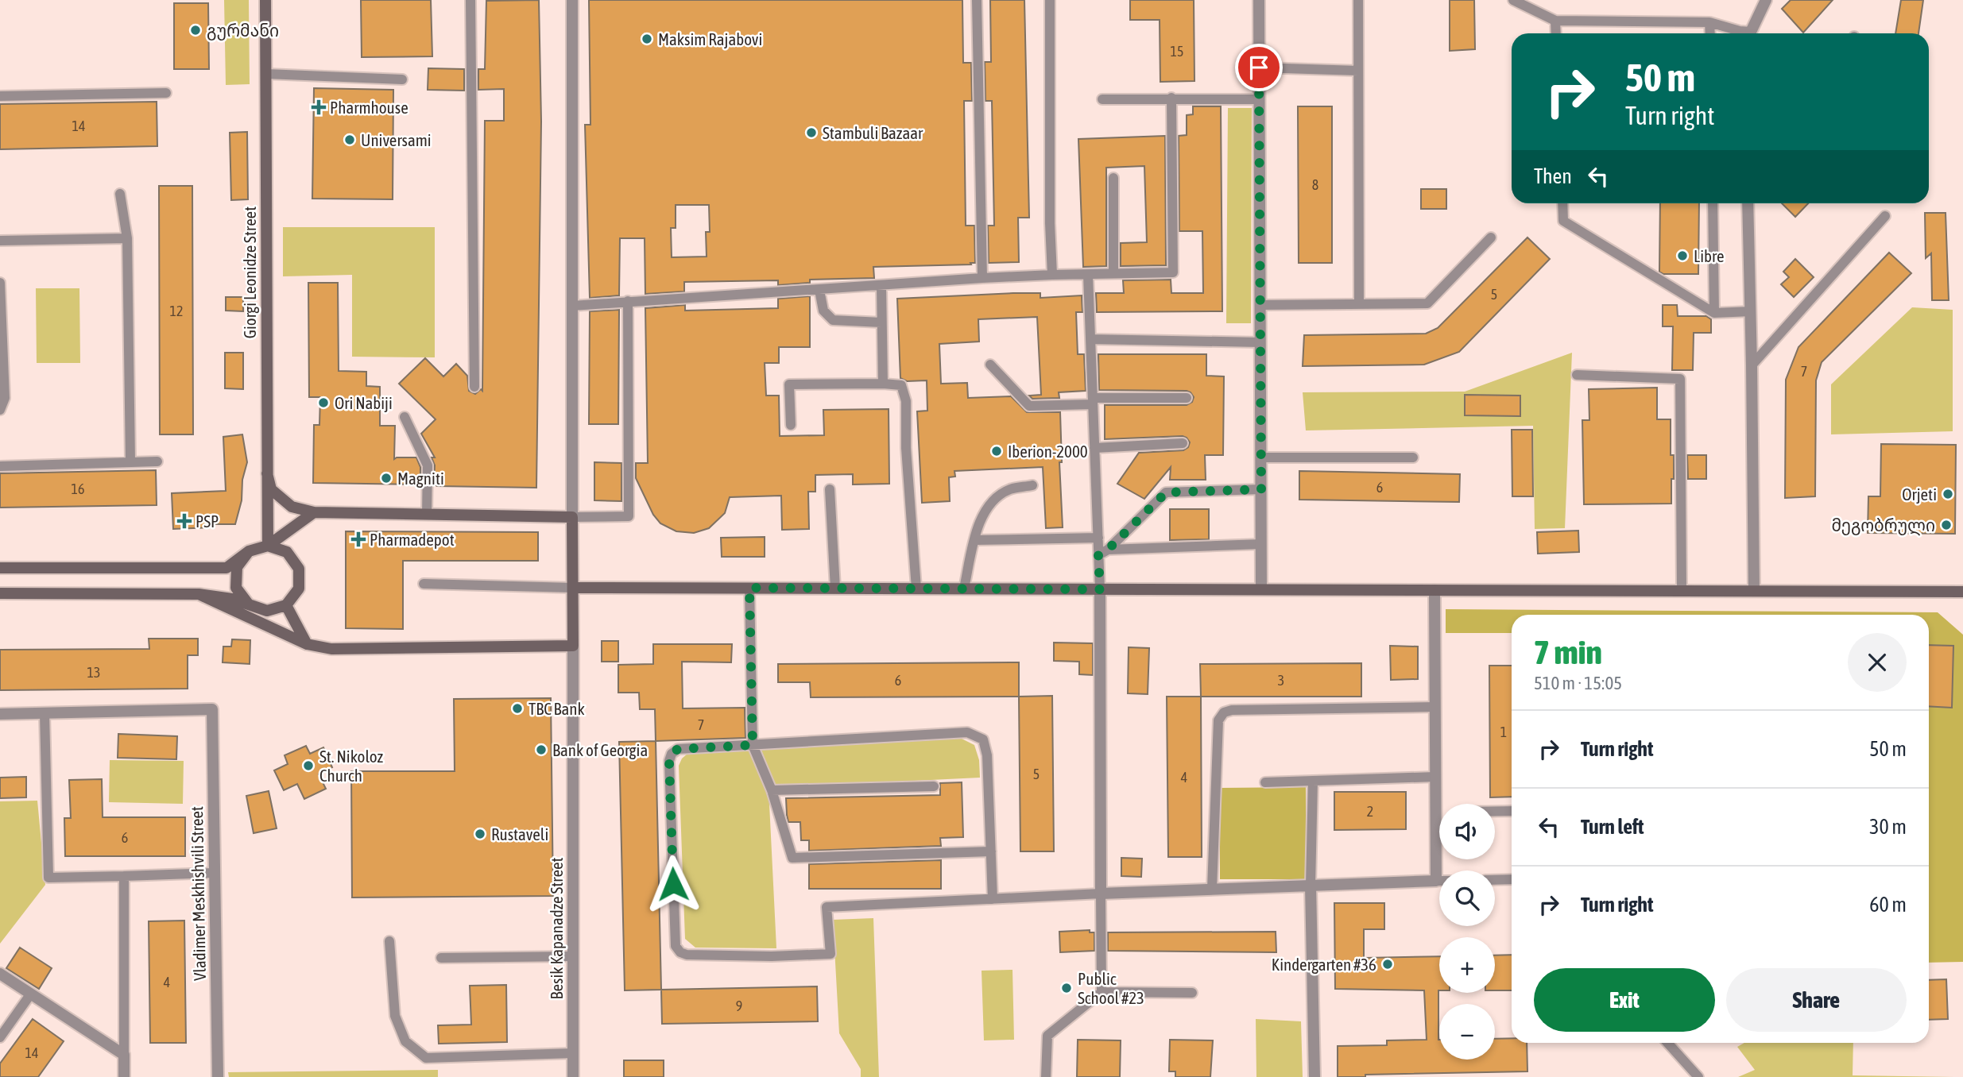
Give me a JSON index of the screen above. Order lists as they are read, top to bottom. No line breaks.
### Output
{"streets":{"street":["Giorgi Leonidze Street","Vladimer Meskhishvili Street","Besik Kapanadze Street"]},"places":{"other":["გურმანი","Maksim Rajabovi","Stambuli Bazaar","Universami","Libre","Ori Nabiji","Iberion-2000","Magniti","Orjeti","მეგობრული","TBC Bank","Bank of Georgia","St. Nikoloz Church","Rustaveli","Kindergarten #36","Public School #23"],"health":["Pharmhouse","PSP","Pharmadepot"]},"house_numbers":["15","14","8","5","12","7","6","16","13","6","3","7","1","5","4","2","6","4","9","14"],"page":{"turn":["50 m","Turn right"],"then":"Then","heading":["7 min","510 m · 15:05"],"list":[{"name":"Turn right","value":"50 m"},{"name":"Turn left","value":"30 m"},{"name":"Turn right","value":"60 m"}],"map_buttons":["+","−"],"buttons":["Exit","Share"]}}
